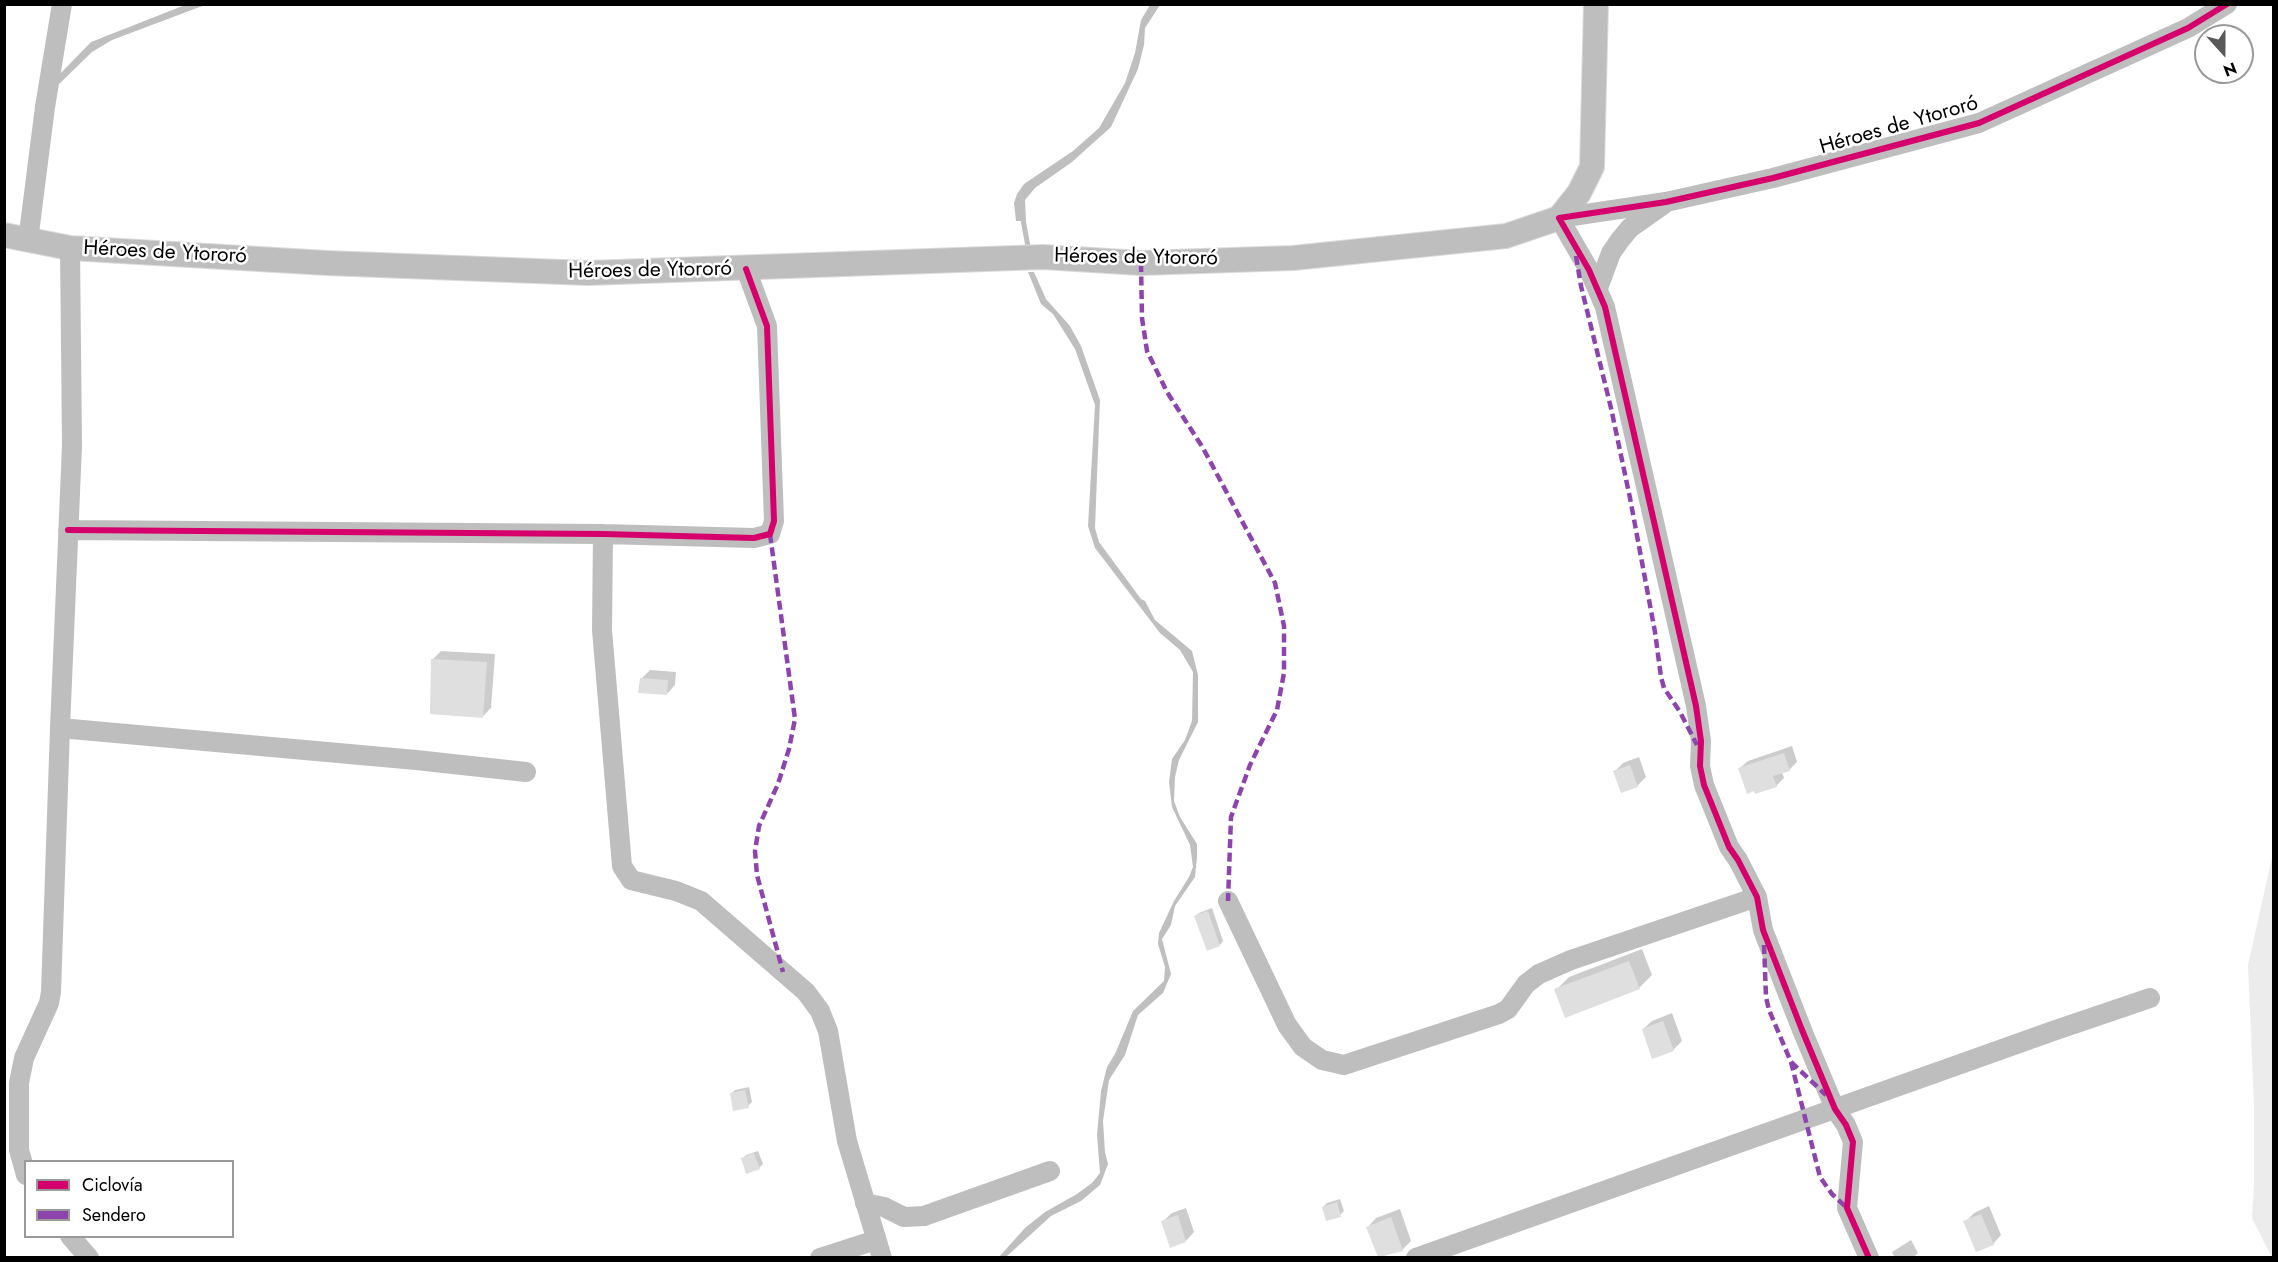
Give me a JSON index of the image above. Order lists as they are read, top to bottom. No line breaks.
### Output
{"streets":{"main road":["Héroes de Ytororó"]},"legend":["Ciclovía","Sendero"],"north":"bottom"}
